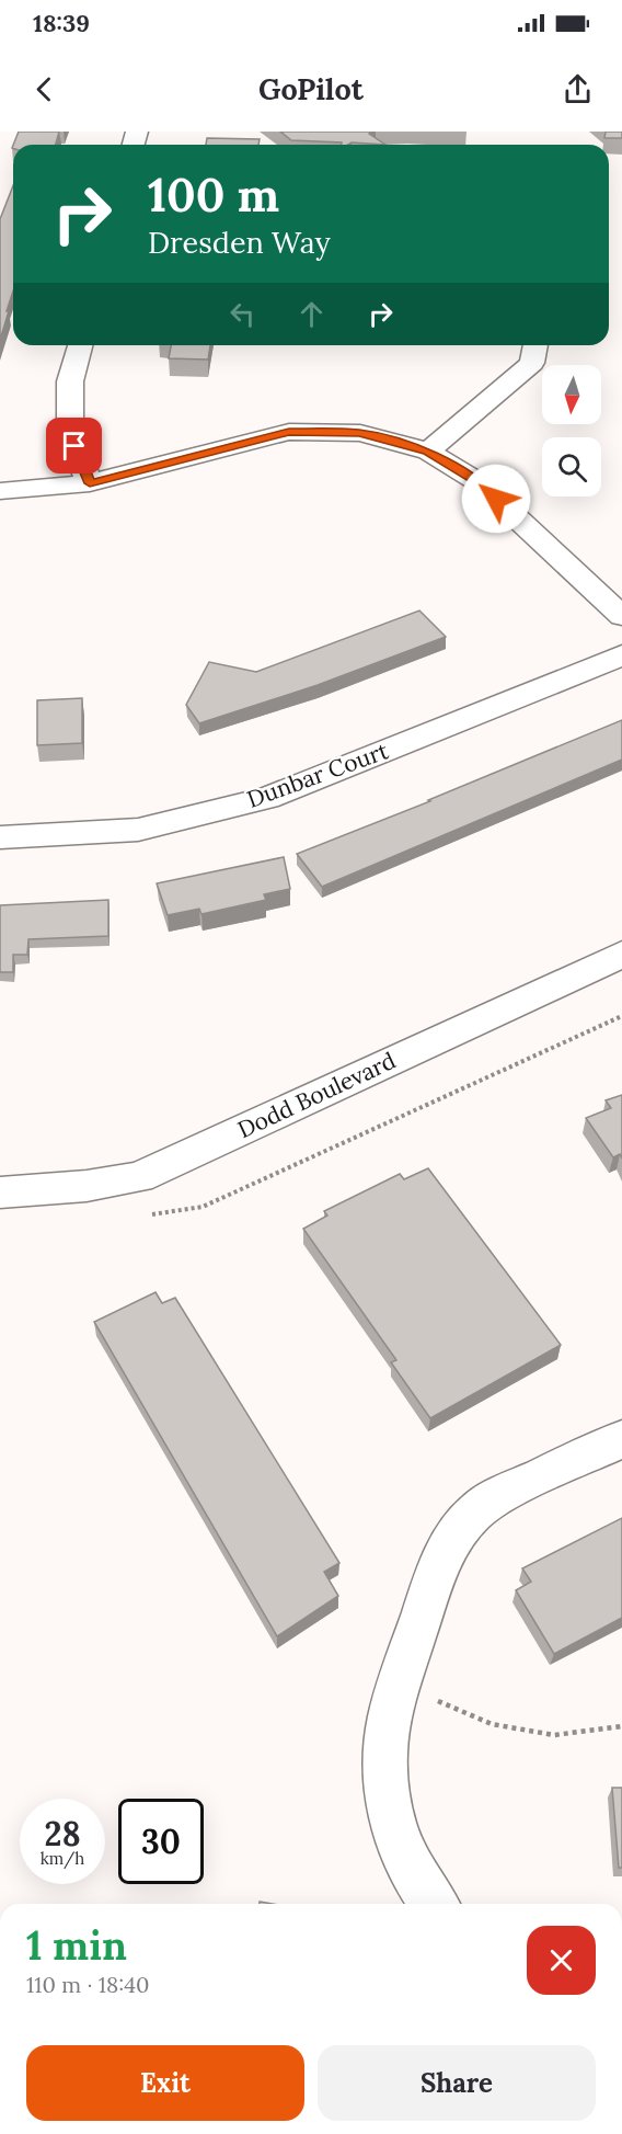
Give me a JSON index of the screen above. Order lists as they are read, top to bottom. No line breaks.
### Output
{"streets":{"street":["Dunbar Court","Dodd Boulevard"]},"north":"bottom","page":{"status":"18:39","header":"GoPilot","turn":["100 m","Dresden Way"],"speed":"28 km/h","limit":"30","heading":["1 min","110 m · 18:40"],"buttons":["Exit","Share"]}}
